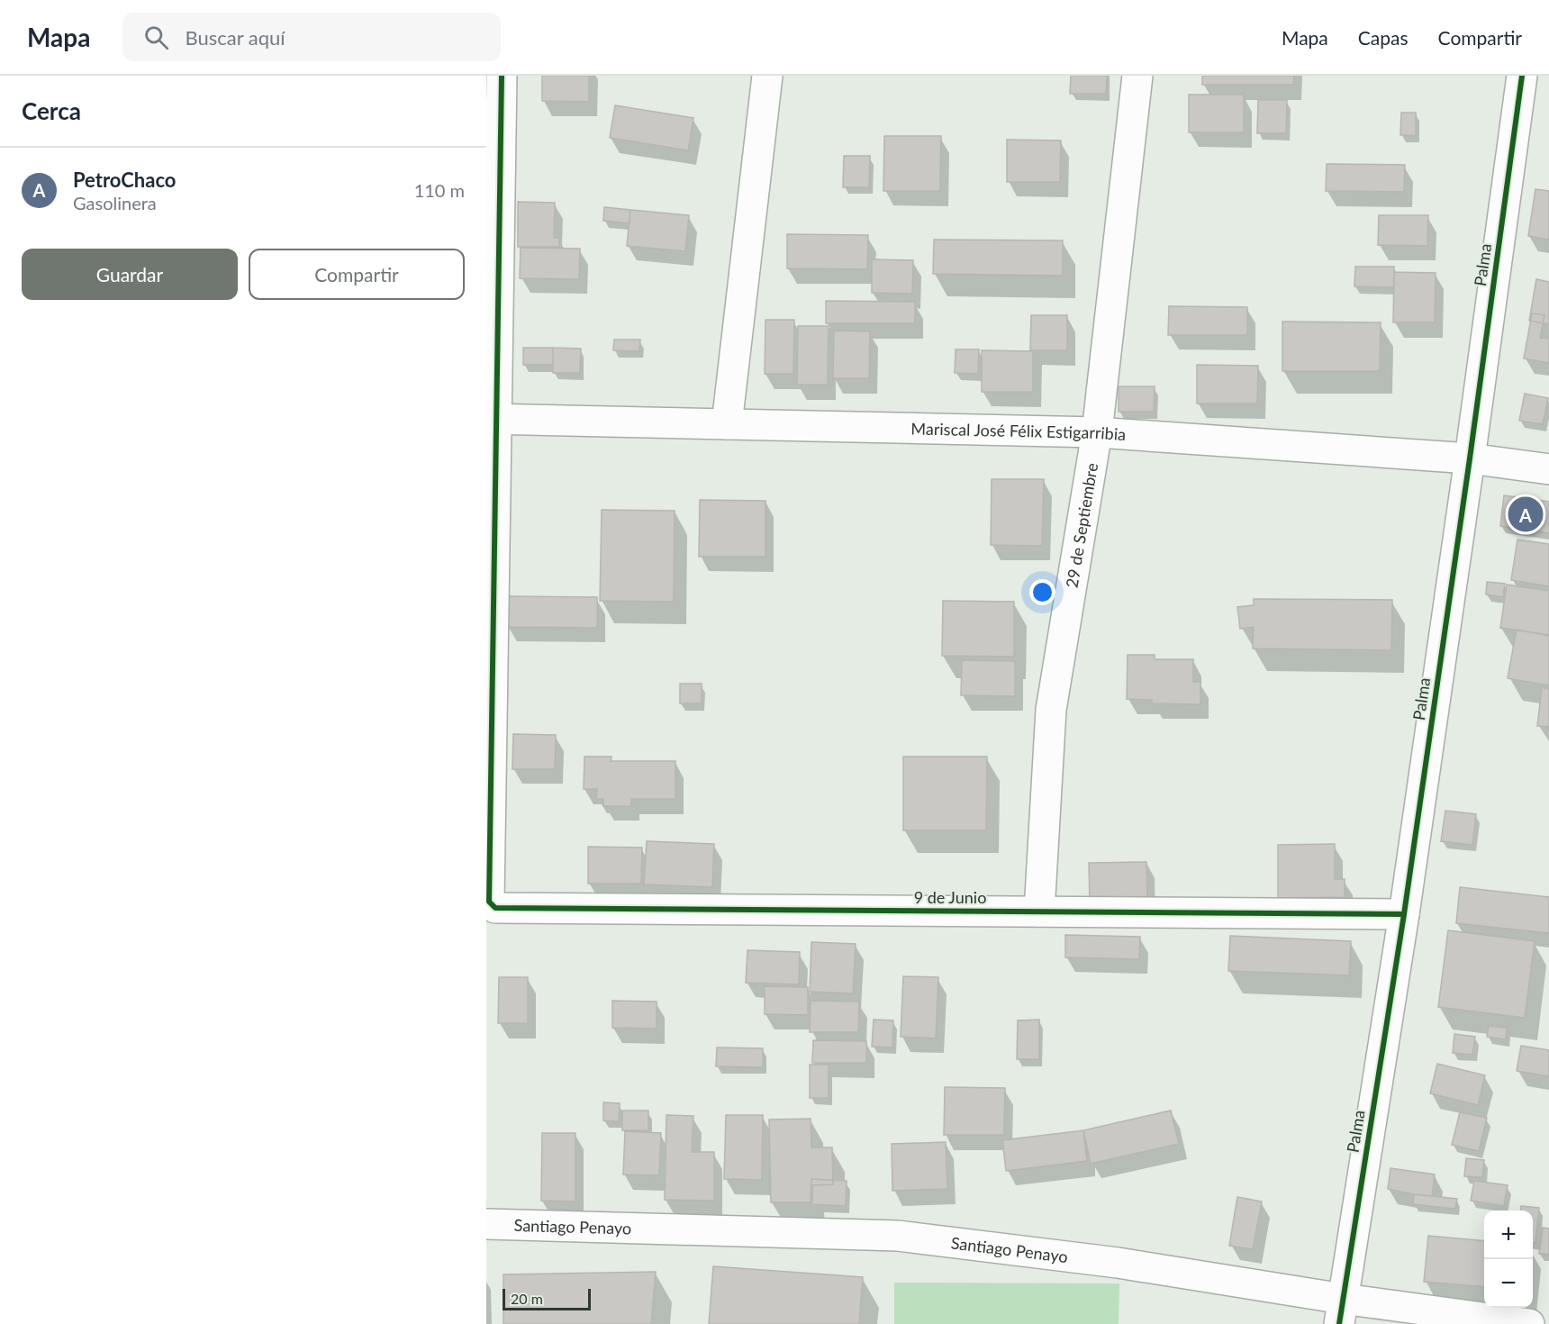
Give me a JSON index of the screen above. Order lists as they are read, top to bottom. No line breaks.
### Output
{"streets":{"street":["Palma","Mariscal José Félix Estigarribia","29 de Septiembre","9 de Junio","Santiago Penayo"]},"crossings":[["Palma","Mariscal José Félix Estigarribia"],["Palma","9 de Junio"],["Palma","Santiago Penayo"],["Mariscal José Félix Estigarribia","29 de Septiembre"],["Mariscal José Félix Estigarribia","9 de Junio"],["29 de Septiembre","9 de Junio"]],"scale_bar":"20 m","page":{"header":"Mapa","search":"Buscar aquí","nav":["Mapa","Capas","Compartir"],"heading":"Cerca","list":[{"mark":"A","name":"PetroChaco","note":"Gasolinera","value":"110 m"}],"buttons":["Guardar","Compartir"],"pins":"A","map_buttons":["+","−"],"scale":"20 m"}}
